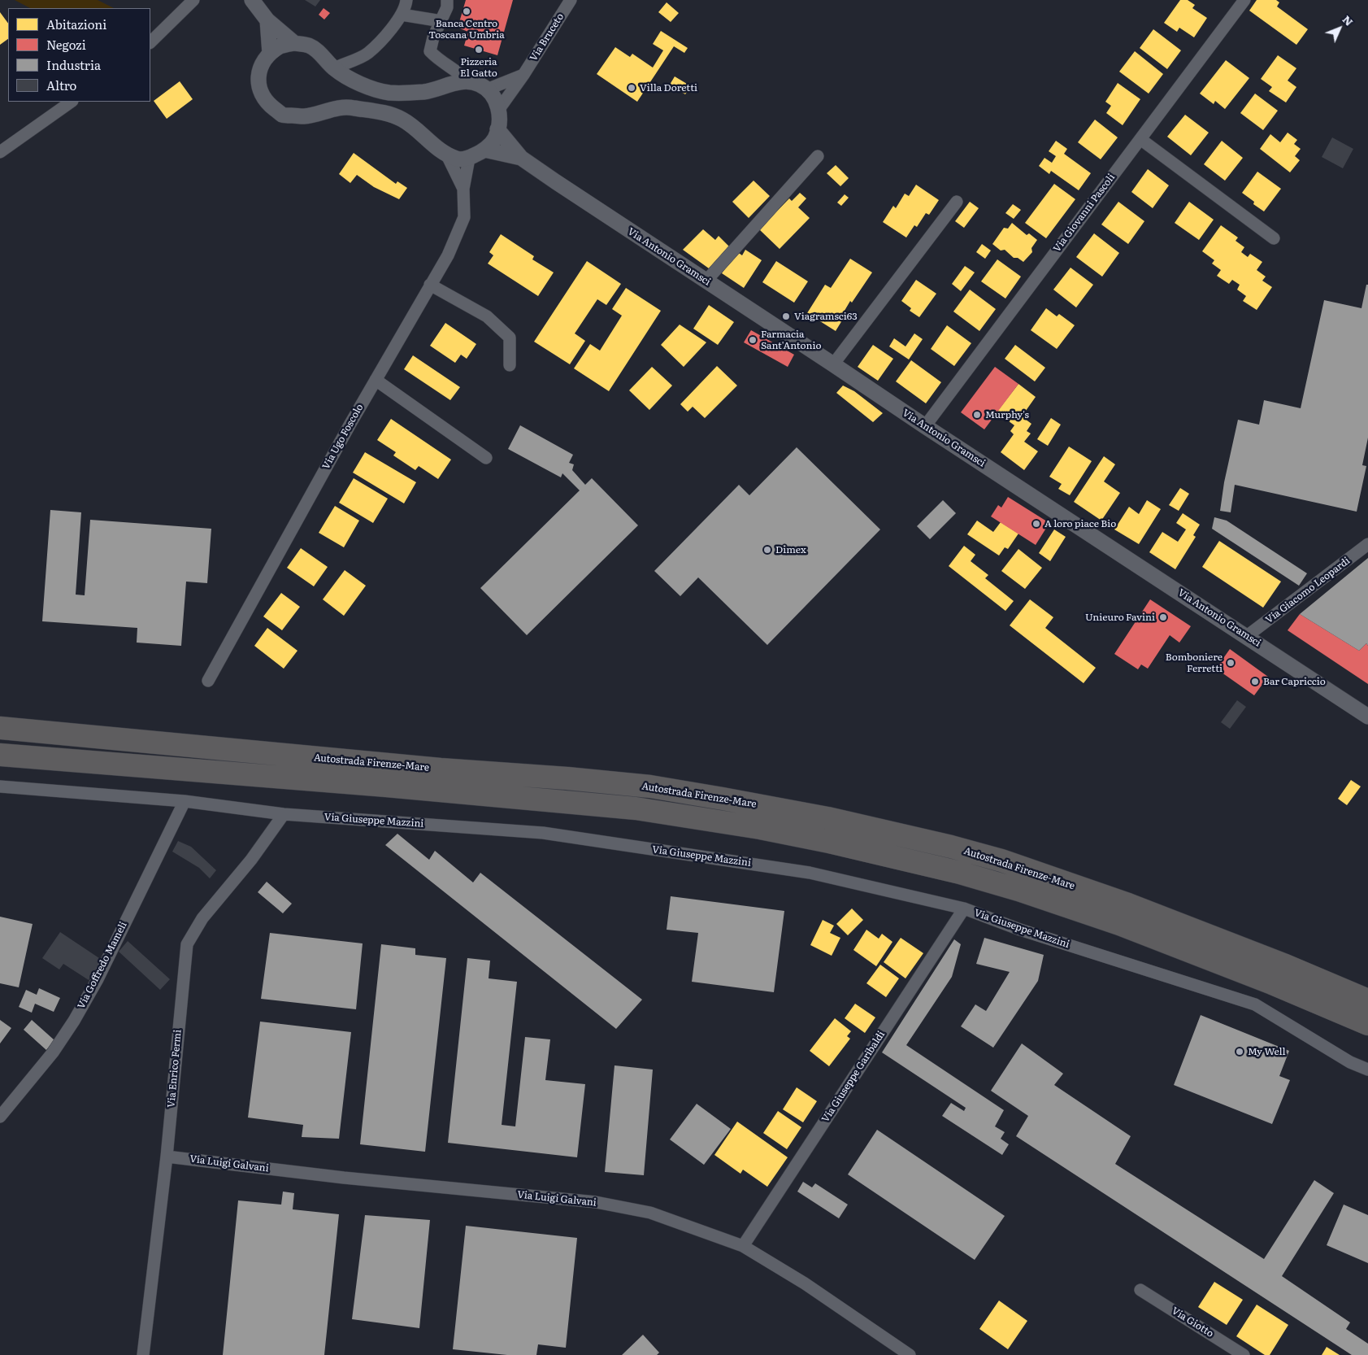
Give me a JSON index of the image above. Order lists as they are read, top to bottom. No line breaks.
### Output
{"streets":{"highway":["Autostrada Firenze-Mare"],"street":["Via Bruceto","Via Giovanni Pascoli","Via Antonio Gramsci","Via Ugo Foscolo","Via Giacomo Leopardi","Via Giuseppe Mazzini","Via Goffredo Mameli","Via Enrico Fermi","Via Giuseppe Garibaldi","Via Luigi Galvani","Via Giotto"]},"crossings":[["Via Giovanni Pascoli","Via Antonio Gramsci"],["Via Antonio Gramsci","Via Giacomo Leopardi"],["Via Giuseppe Mazzini","Via Goffredo Mameli"],["Via Giuseppe Mazzini","Via Enrico Fermi"],["Via Giuseppe Mazzini","Via Giuseppe Garibaldi"],["Via Enrico Fermi","Via Luigi Galvani"],["Via Giuseppe Garibaldi","Via Luigi Galvani"]],"places":["Banca Centro Toscana Umbria","Pizzeria El Gatto","Villa Doretti","Viagramsci63","Farmacia Sant'Antonio","Murphy's","A loro piace Bio","Dimex","Unieuro Favini","Bomboniere Ferretti","Bar Capriccio","My Well"],"legend":["Abitazioni","Negozi","Industria","Altro"],"north":"top right"}
